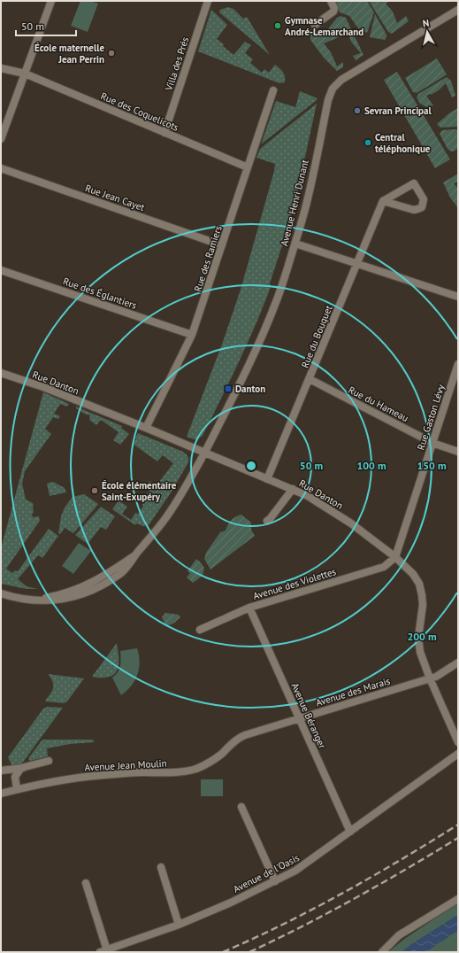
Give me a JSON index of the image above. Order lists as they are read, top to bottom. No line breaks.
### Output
{"streets":{"street":["Villa des Prés","Rue des Coquelicots","Rue Jean Cayet","Avenue Henri Dunant","Rue des Ramiers","Rue des Églantiers","Rue du Bouquet","Rue Danton","Rue du Hameau","Rue Gaston Lévy","Avenue des Violettes","Avenue des Marais","Avenue Béranger","Avenue Jean Moulin","Avenue de l'Oasis"]},"crossings":[["Villa des Prés","Rue des Coquelicots"],["Rue des Coquelicots","Rue des Ramiers"],["Rue Jean Cayet","Rue des Ramiers"],["Avenue Henri Dunant","Rue Danton"],["Rue des Ramiers","Rue des Églantiers"],["Rue des Ramiers","Rue Danton"],["Rue du Bouquet","Rue Danton"],["Rue du Bouquet","Rue du Hameau"],["Rue Danton","Rue Gaston Lévy"],["Rue Danton","Avenue des Violettes"],["Rue Danton","Avenue des Marais"],["Rue du Hameau","Rue Gaston Lévy"],["Rue Gaston Lévy","Avenue des Violettes"],["Avenue des Violettes","Avenue Béranger"],["Avenue des Marais","Avenue Béranger"],["Avenue des Marais","Avenue Jean Moulin"],["Avenue Béranger","Avenue de l'Oasis"]],"places":{"other":["Gymnase André-Lemarchand","École maternelle Jean Perrin","Sevran Principal","Central téléphonique","École élémentaire Saint-Exupéry"],"transit":["Danton"]},"scale_bar":"50 m","north":"top","rings":["50 m","100 m","150 m","200 m"]}
